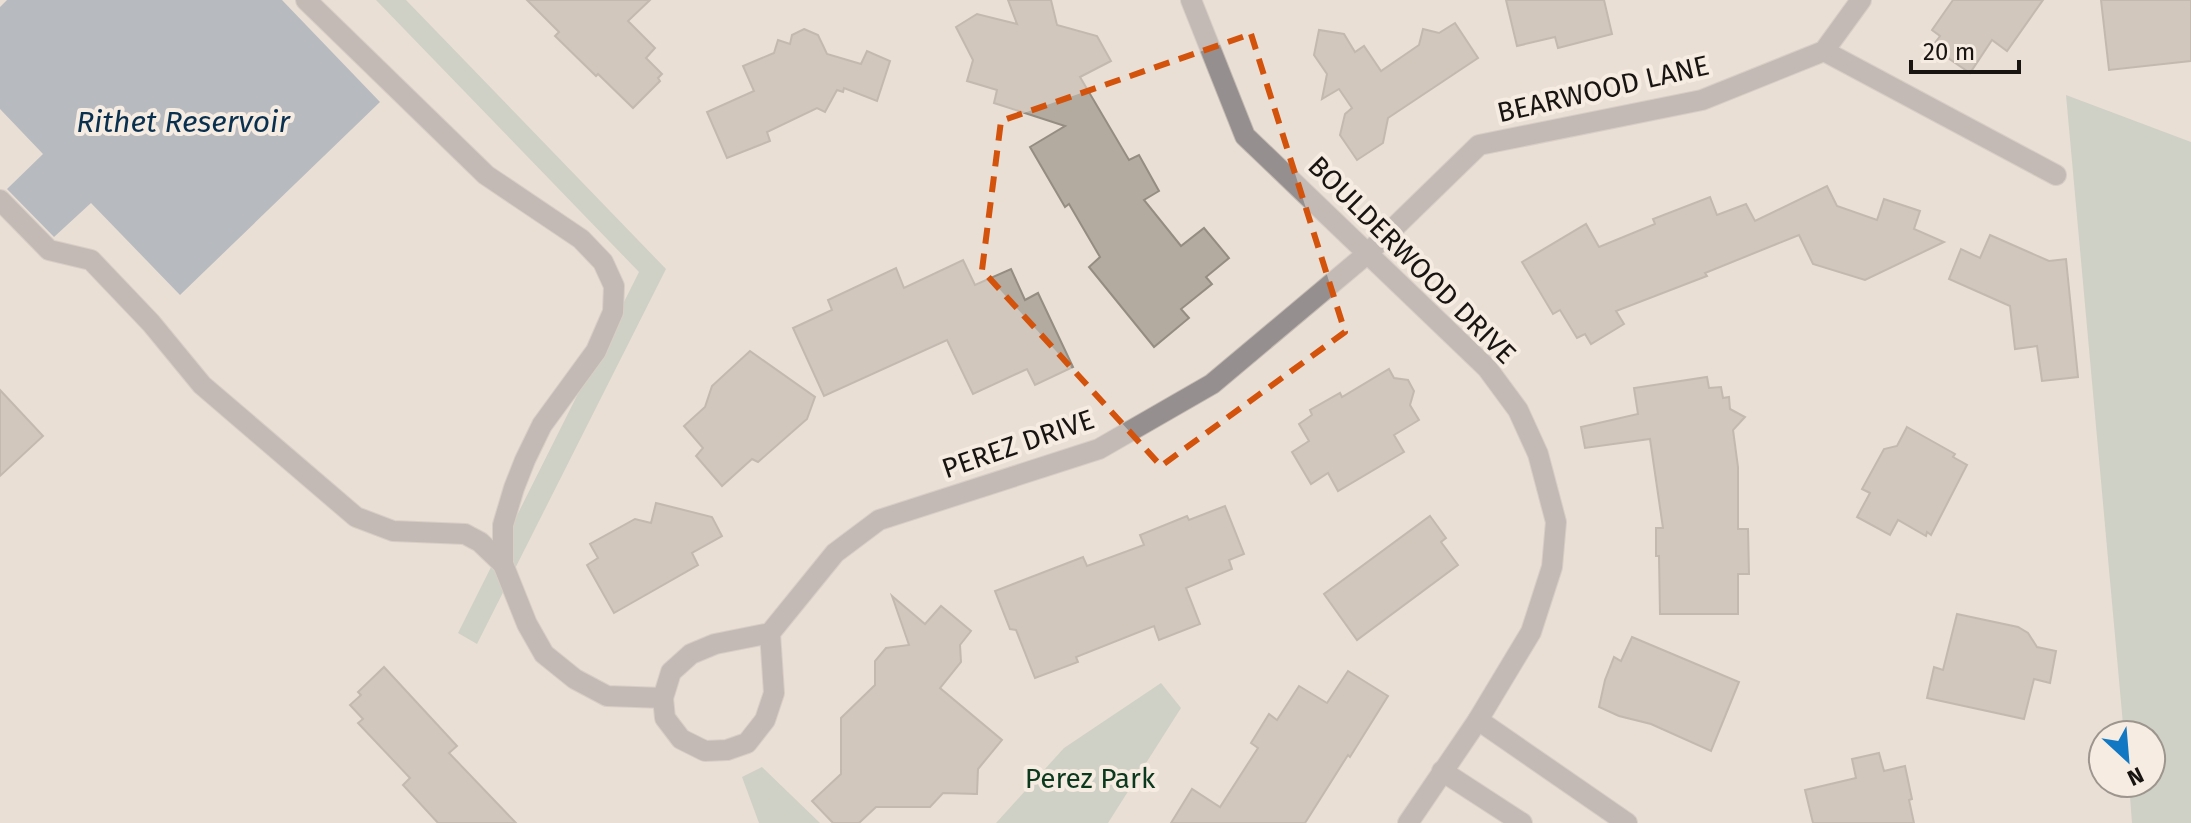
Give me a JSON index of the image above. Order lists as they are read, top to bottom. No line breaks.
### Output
{"streets":{"street":["BEARWOOD LANE","BOULDERWOOD DRIVE","PEREZ DRIVE"]},"crossings":[["BEARWOOD LANE","BOULDERWOOD DRIVE"],["BEARWOOD LANE","PEREZ DRIVE"],["BOULDERWOOD DRIVE","PEREZ DRIVE"]],"water":["Rithet Reservoir"],"parks":["Perez Park"],"scale_bar":"20 m","north":"bottom right"}
